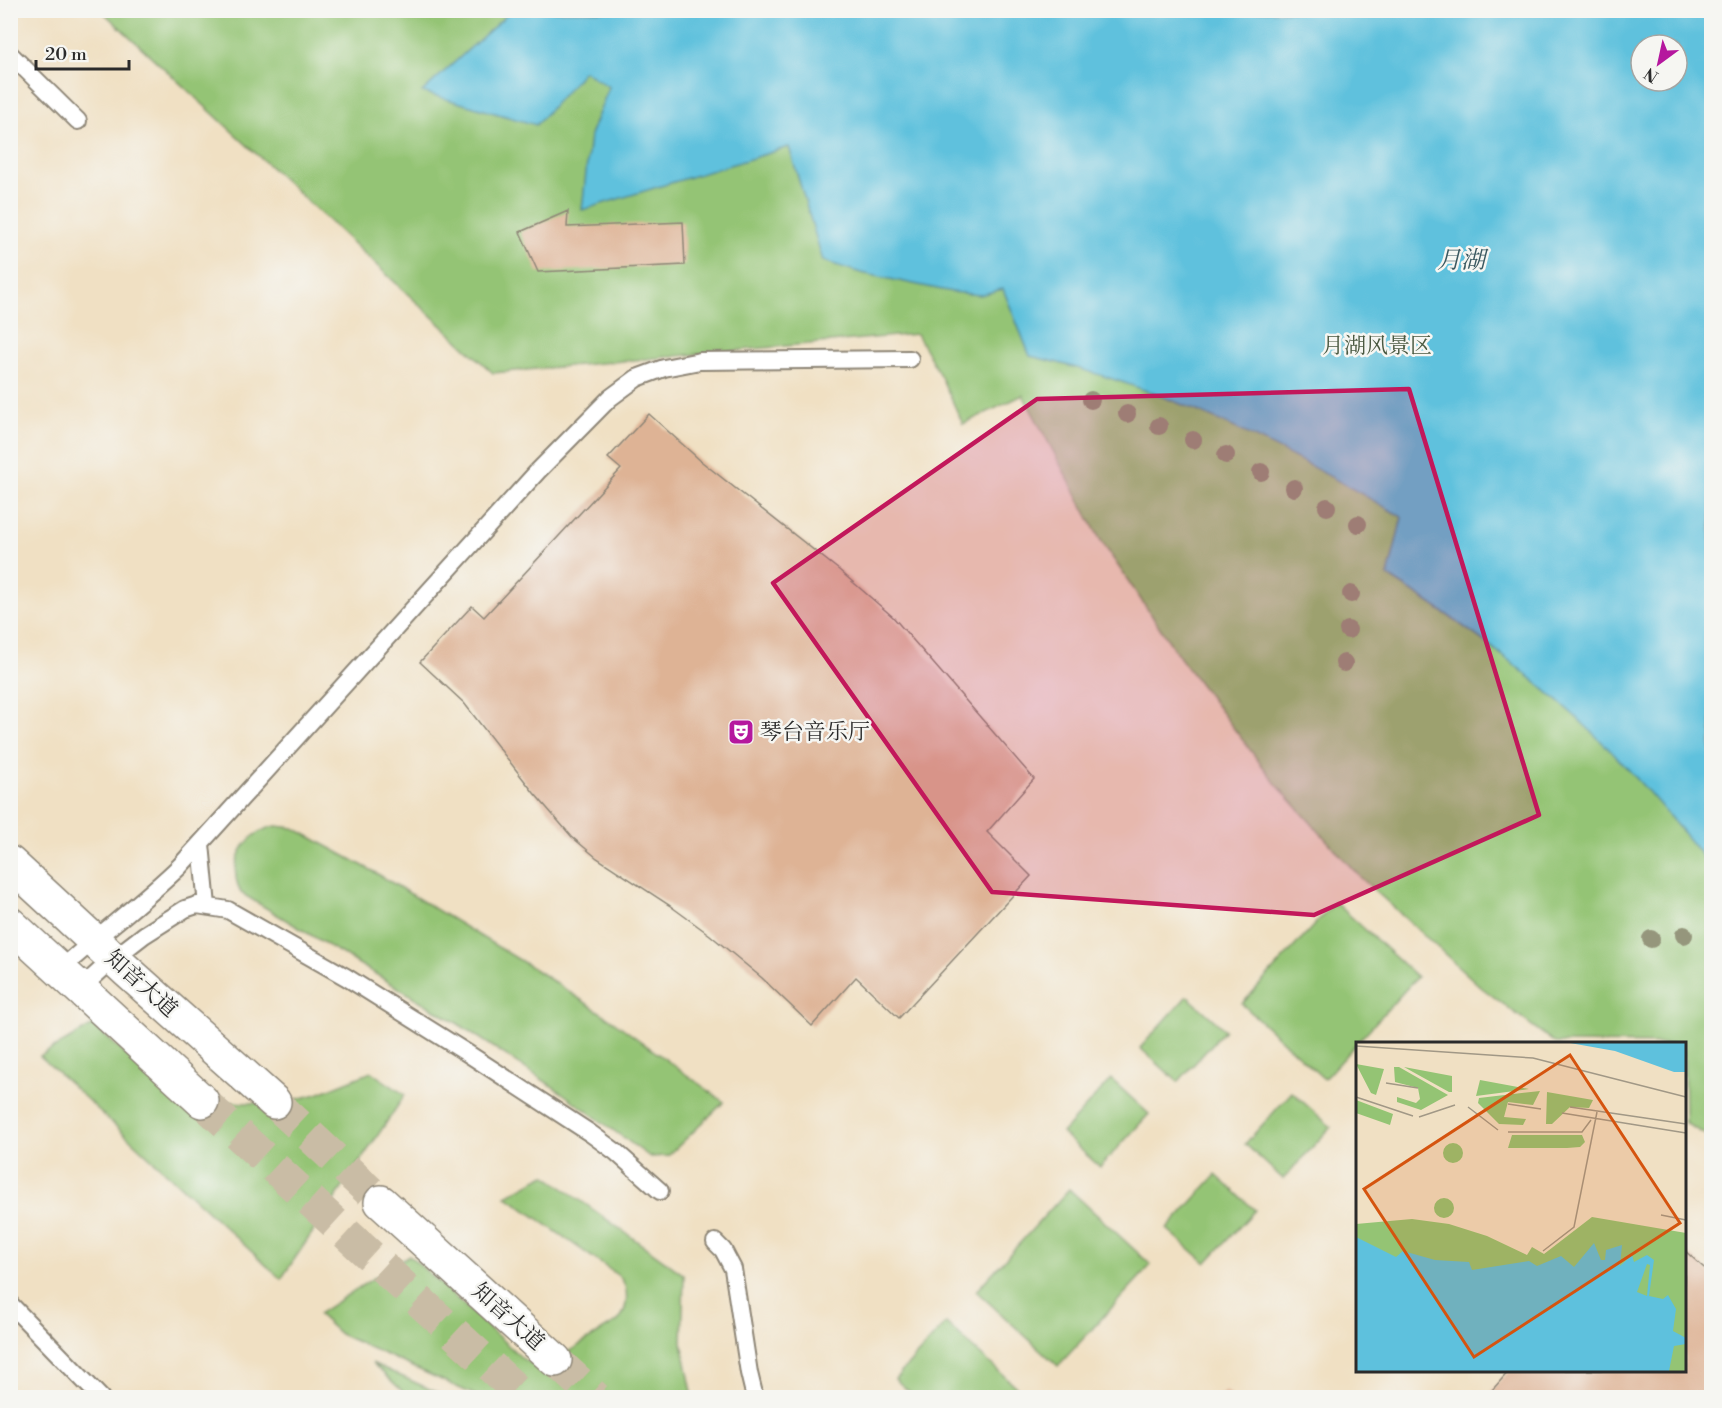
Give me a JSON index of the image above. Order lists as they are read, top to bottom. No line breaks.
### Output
{"streets":{"main road":["知音大道"]},"water":["月湖"],"parks":["月湖风景区"],"places":{"theatre":["琴台音乐厅"]},"scale_bar":"20 m","north":"bottom left"}
